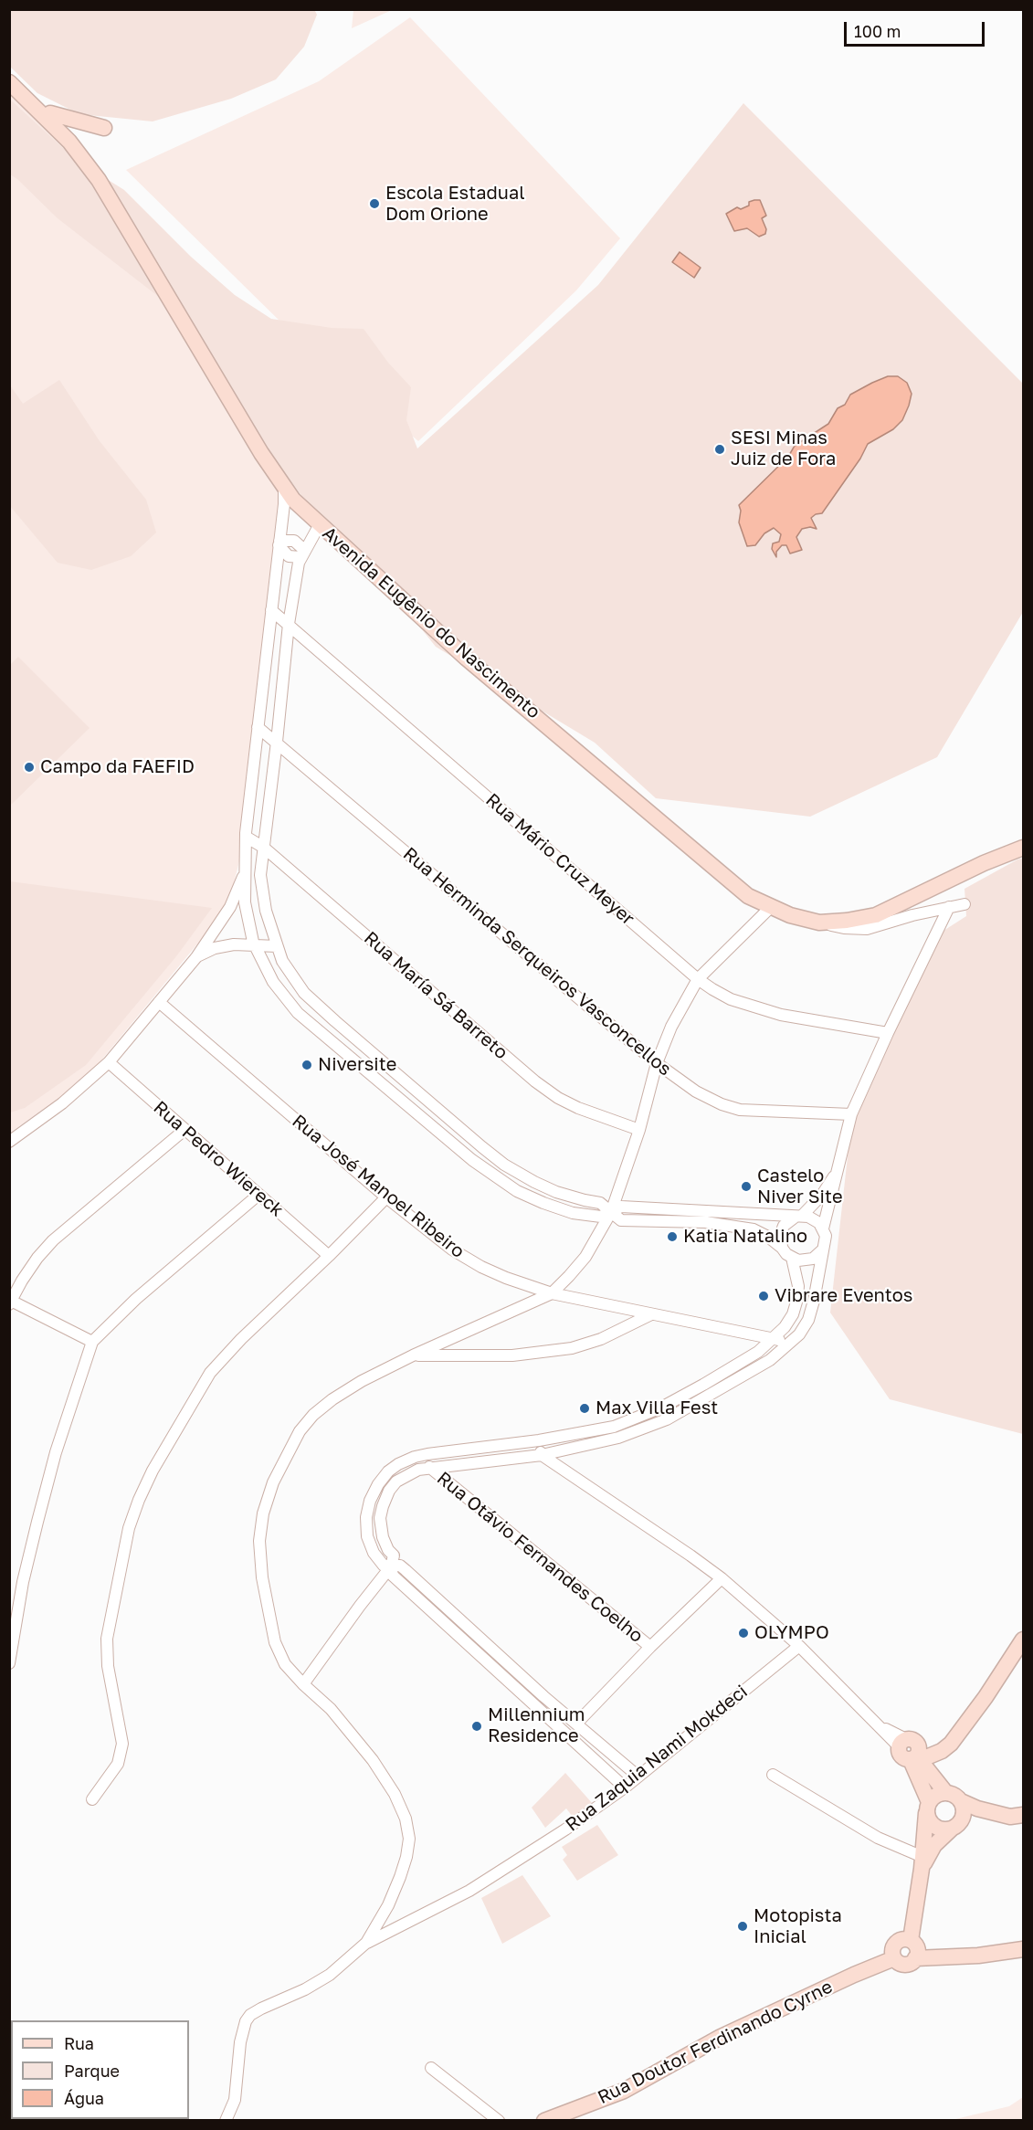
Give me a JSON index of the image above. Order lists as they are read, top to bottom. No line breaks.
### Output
{"streets":{"street":["Avenida Eugênio do Nascimento","Rua Mário Cruz Meyer","Rua Herminda Serqueiros Vasconcellos","Rua María Sá Barreto","Rua Pedro Wiereck","Rua José Manoel Ribeiro","Rua Otávio Fernandes Coelho","Rua Zaquia Nami Mokdeci","Rua Doutor Ferdinando Cyrne"]},"places":["Escola Estadual Dom Orione","SESI Minas Juiz de Fora","Campo da FAEFID","Niversite","Castelo Niver Site","Katia Natalino","Vibrare Eventos","Max Villa Fest","OLYMPO","Millennium Residence","Motopista Inicial"],"legend":["Rua","Parque","Água"],"scale_bar":"100 m"}
